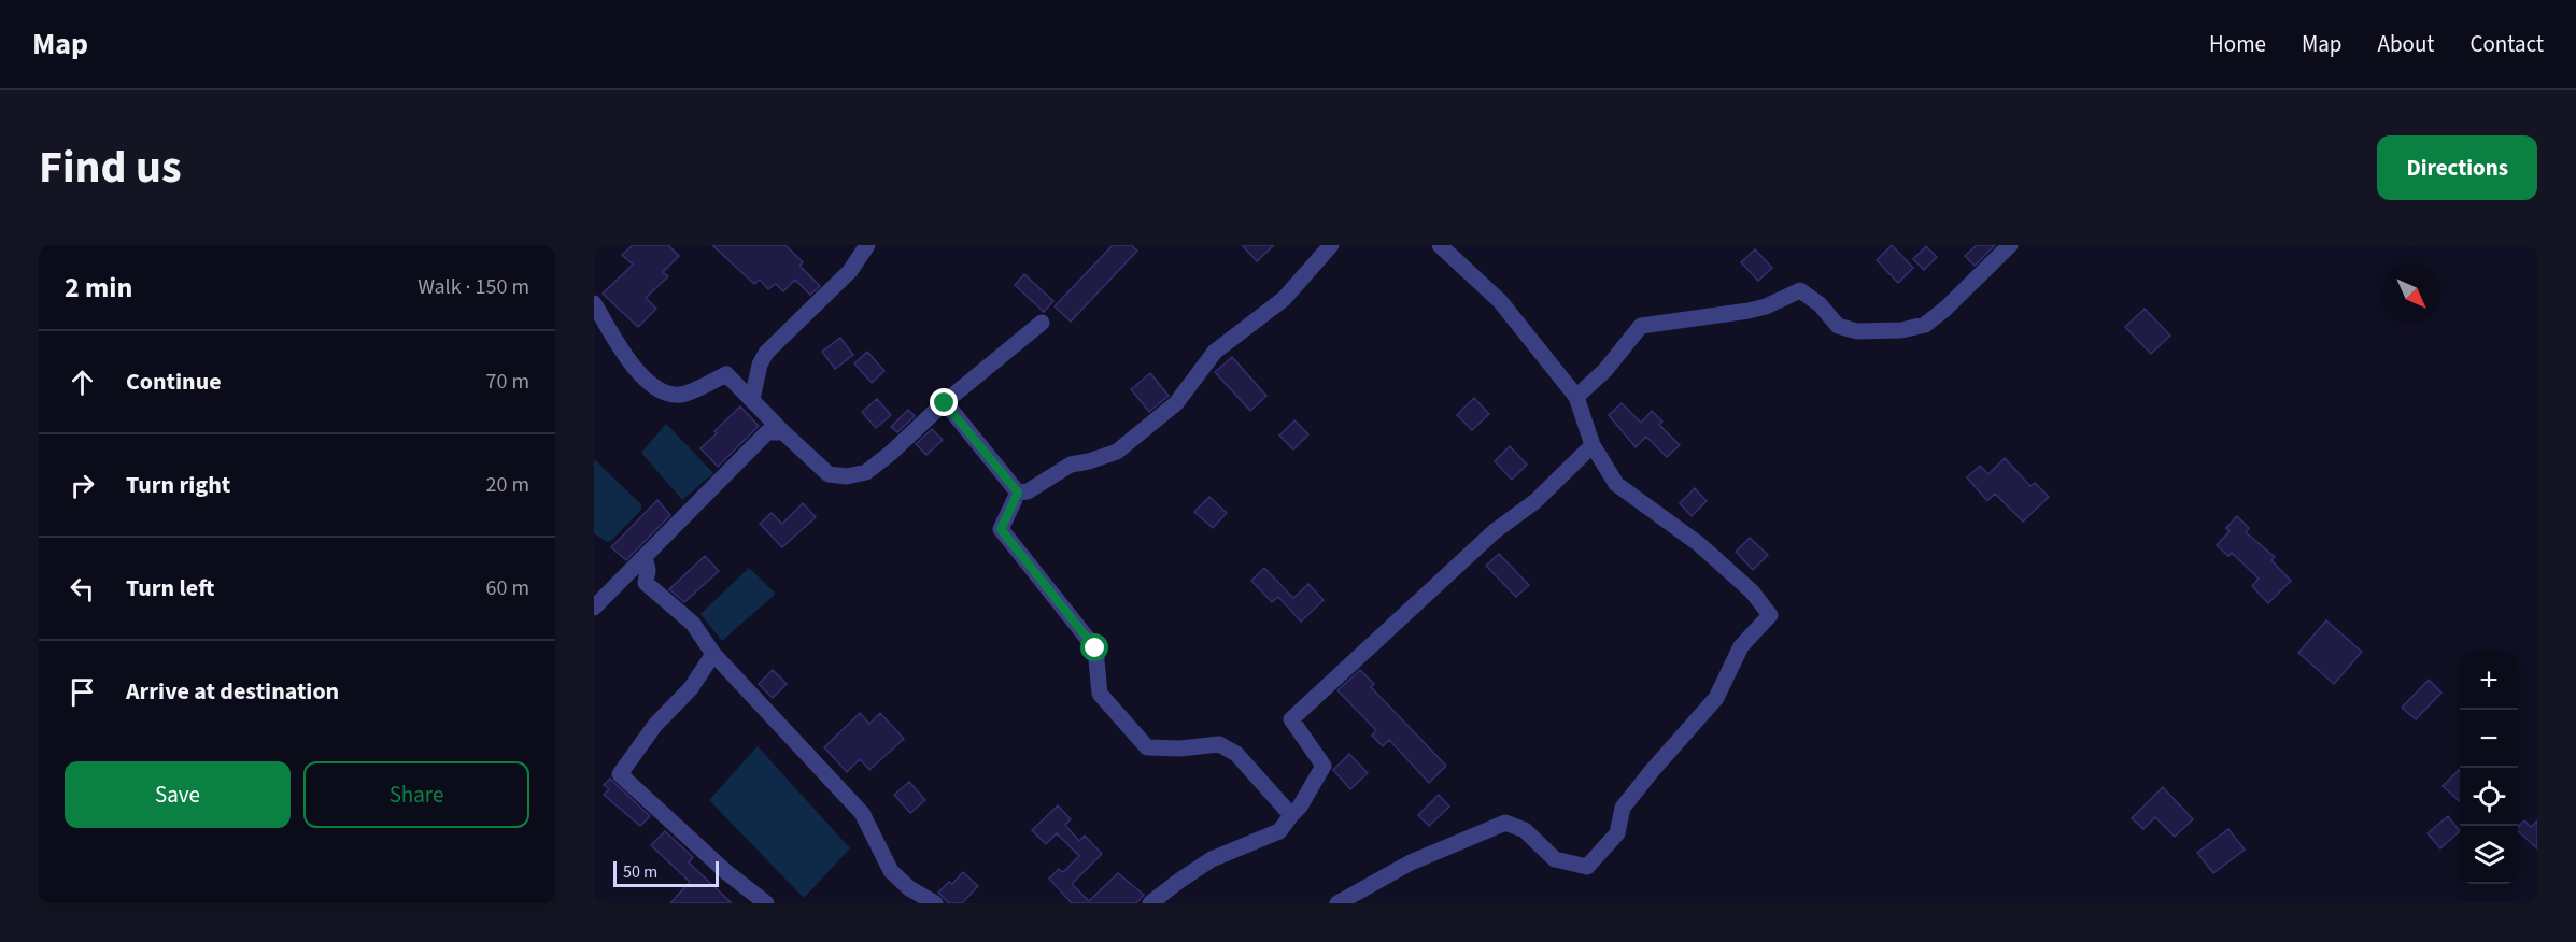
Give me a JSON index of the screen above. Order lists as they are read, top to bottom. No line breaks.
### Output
{"scale_bar":"50 m","north":"bottom right","page":{"header":"Map","nav":["Home","Map","About","Contact"],"title":"Find us","buttons":["Directions",["Save","Share"]],"heading":["2 min","Walk · 150 m"],"list":[["Continue","70 m"],["Turn right","20 m"],["Turn left","60 m"],"Arrive at destination"],"map_buttons":["+","−"],"scale":"50 m"}}
